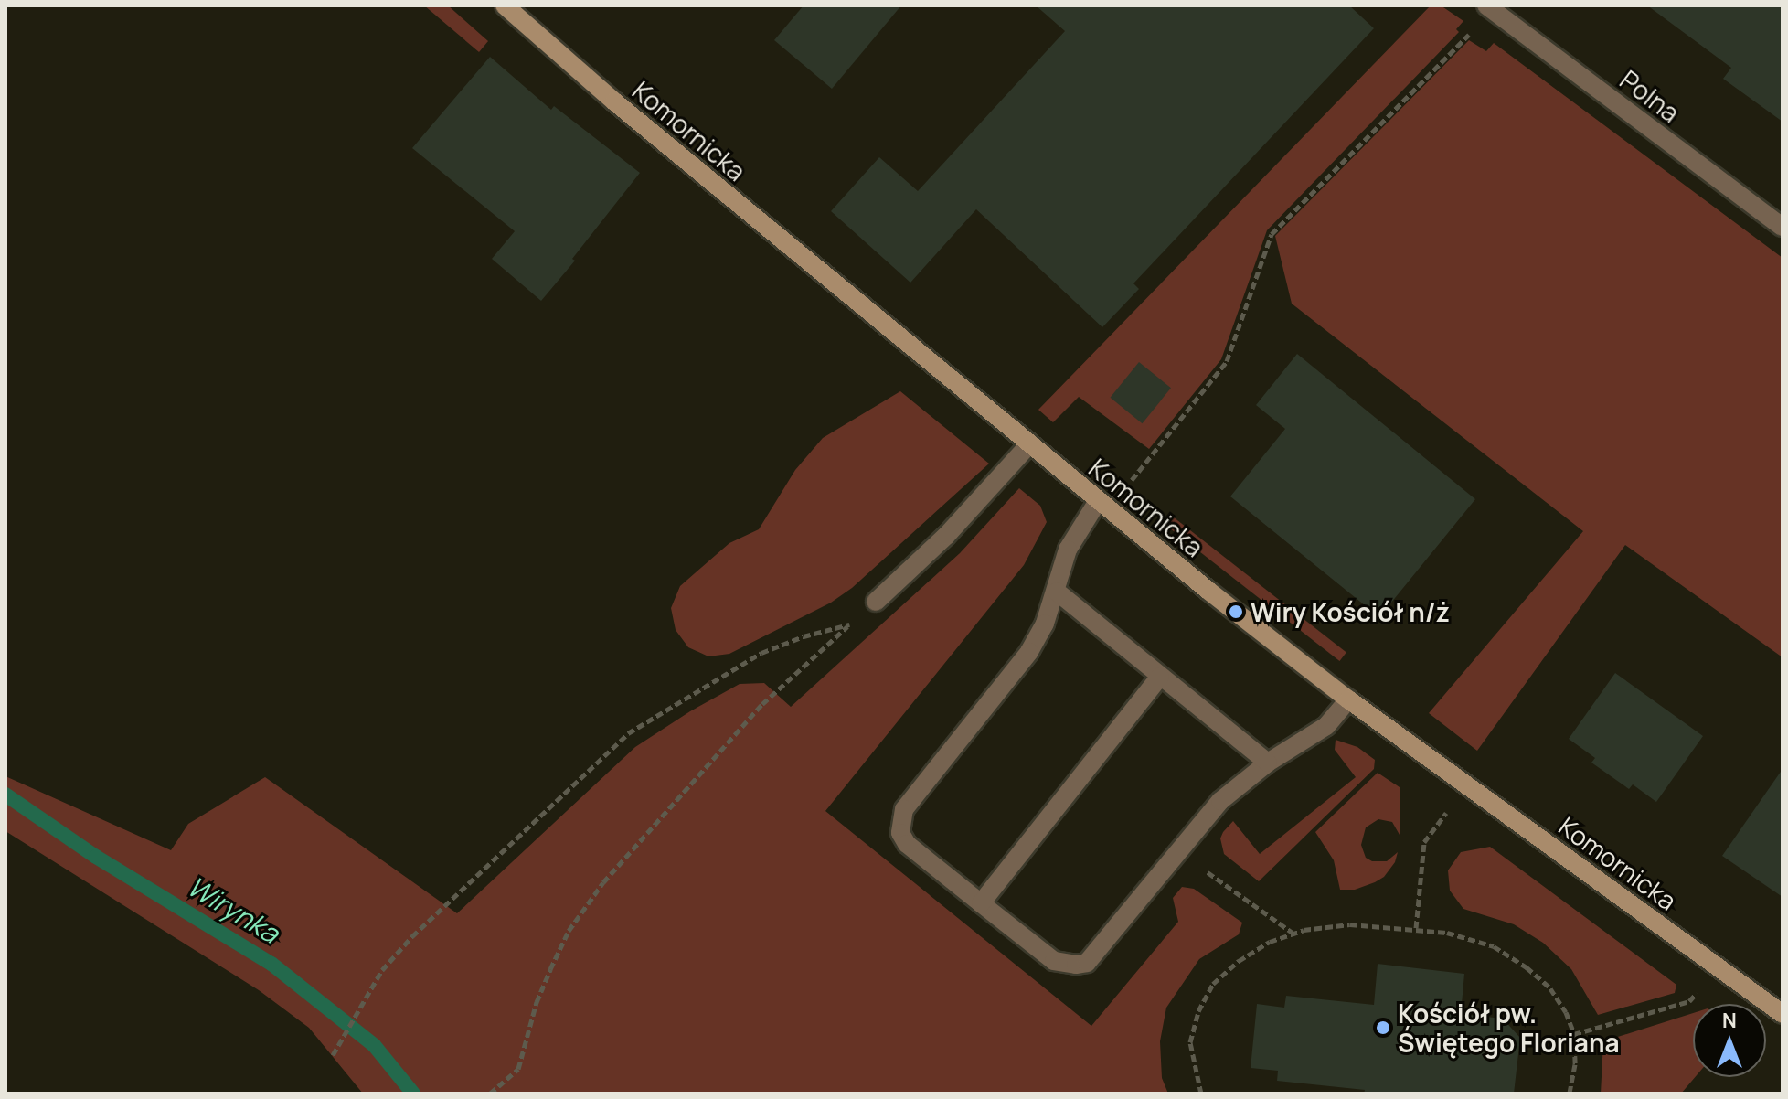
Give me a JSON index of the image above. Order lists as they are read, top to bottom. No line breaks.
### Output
{"streets":{"street":["Polna","Komornicka"]},"water":["Wirynka"],"places":["Wiry Kościół n/ż","Kościół pw. Świętego Floriana"],"north":"top"}
